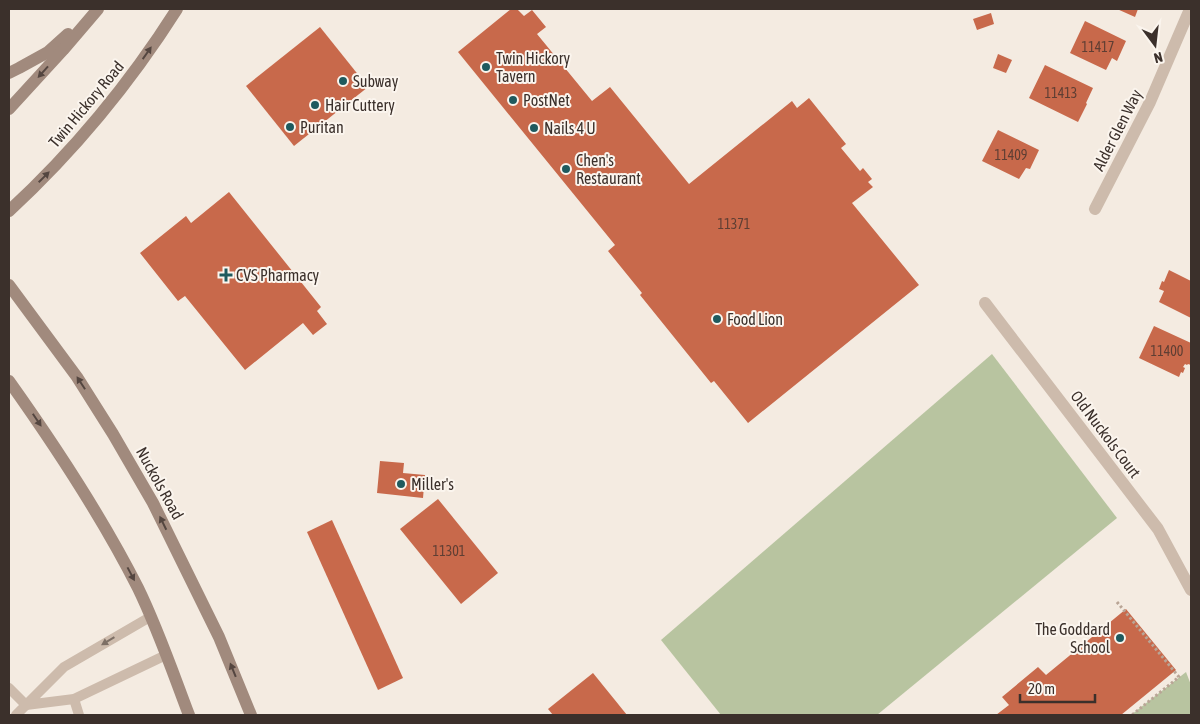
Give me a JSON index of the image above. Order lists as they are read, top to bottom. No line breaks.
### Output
{"streets":{"main road":["Twin Hickory Road","Nuckols Road"],"street":["Alder Glen Way","Old Nuckols Court"]},"places":{"other":["Twin Hickory Tavern","Subway","PostNet","Hair Cuttery","Puritan","Nails 4 U","Chen's Restaurant","Food Lion","Miller's","The Goddard School"],"health":["CVS Pharmacy"]},"house_numbers":["11417","11413","11409","11371","11400","11301"],"scale_bar":"20 m","north":"bottom"}
